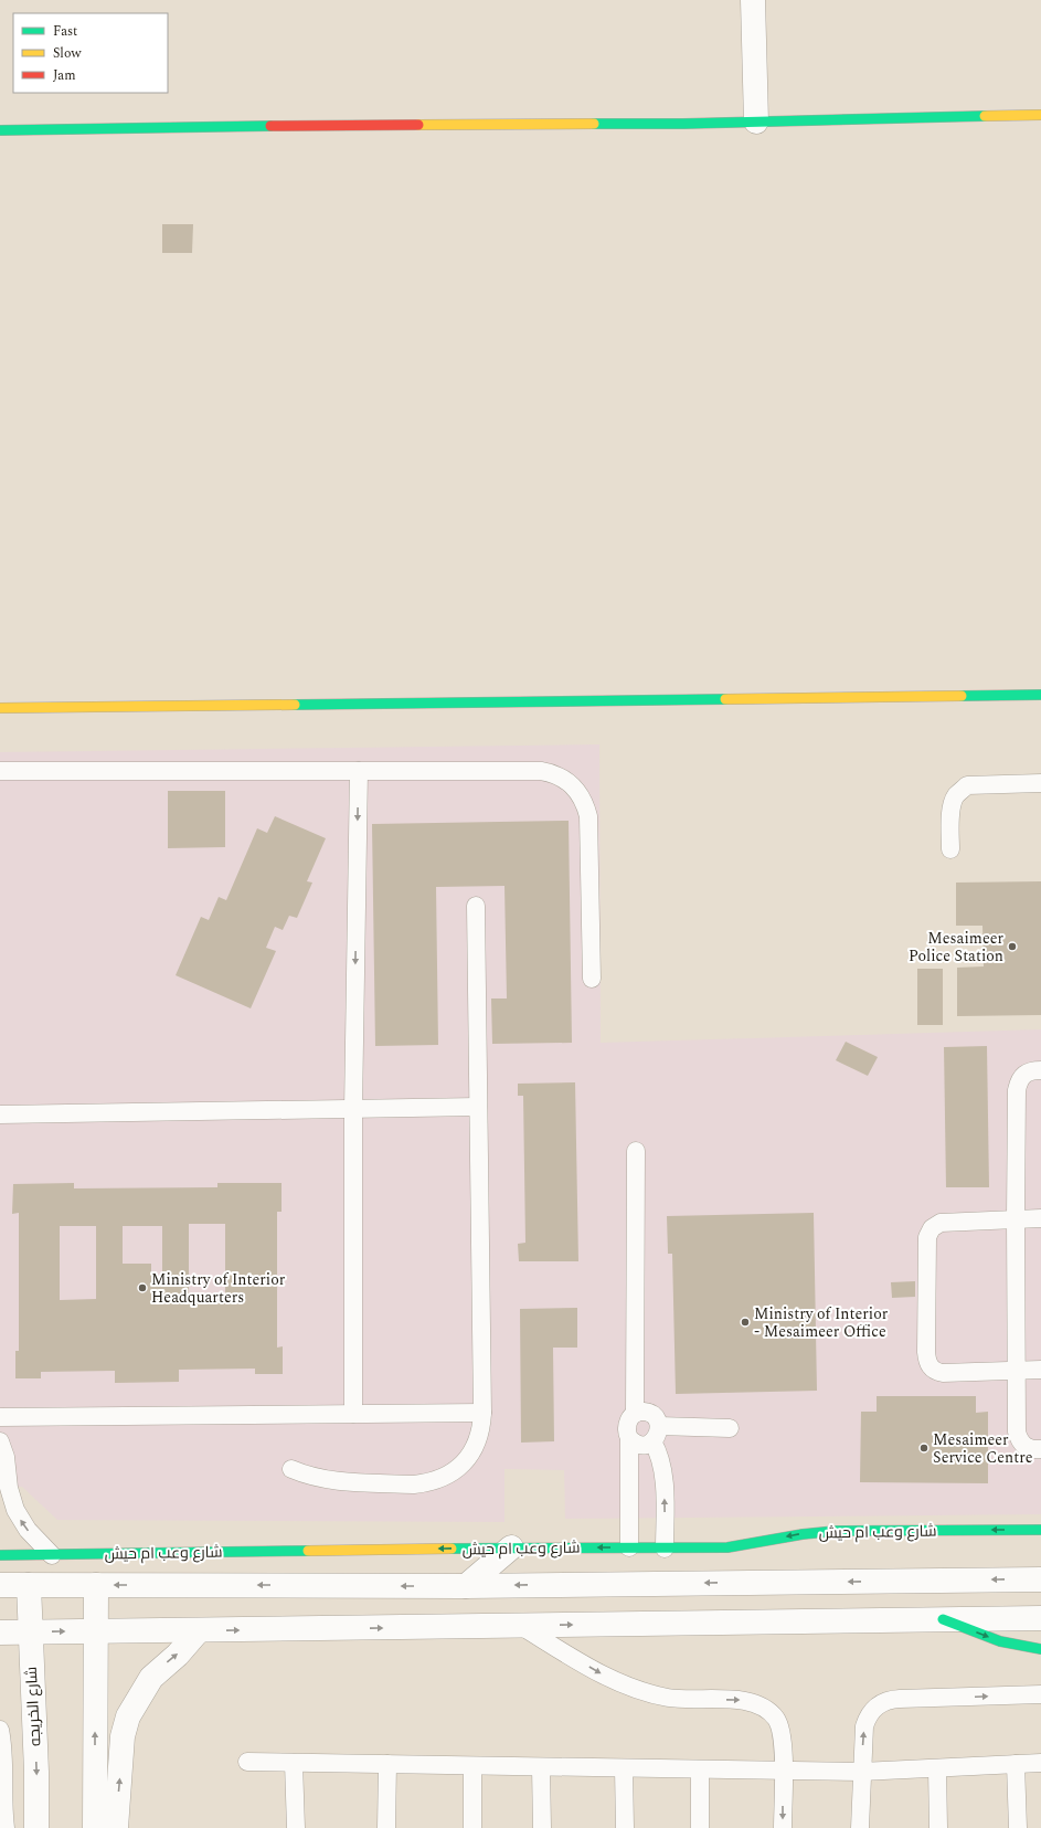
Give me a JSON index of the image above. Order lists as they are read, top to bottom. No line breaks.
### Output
{"streets":{"street":["شارع وعب ام حيش","شارع الخريجه"]},"crossings":[["شارع وعب ام حيش","شارع الخريجه"]],"places":["Mesaimeer Police Station","Ministry of Interior Headquarters","Ministry of Interior - Mesaimeer Office","Mesaimeer Service Centre"],"legend":["Fast","Slow","Jam"]}
